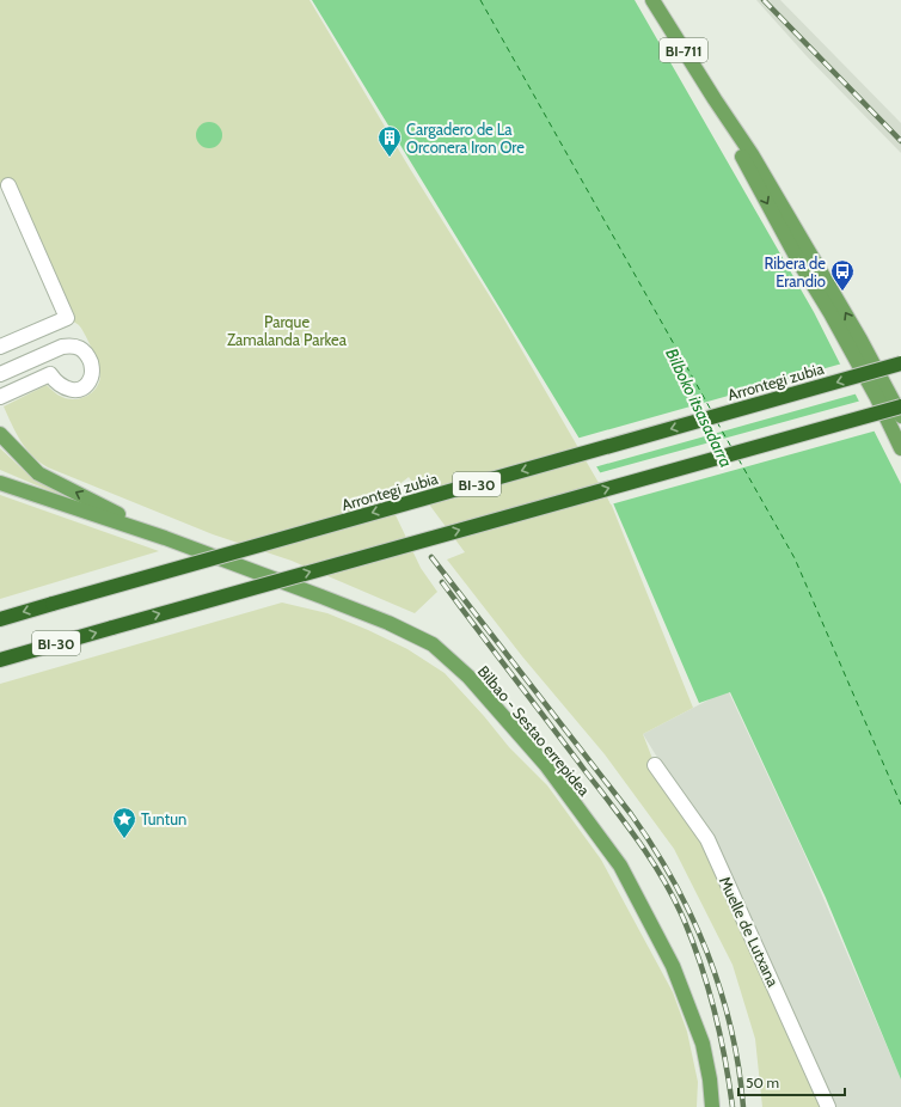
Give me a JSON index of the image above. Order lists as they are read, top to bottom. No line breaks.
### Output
{"streets":{"highway":["Arrontegi zubia","BI-30"],"main road":["BI-711","Bilbao - Sestao errepidea"],"street":["Muelle de Lutxana"]},"water":["Bilboko itsasadarra"],"parks":["Parque Zamalanda Parkea"],"places":{"building":["Cargadero de La Orconera Iron Ore"],"bus stop":["Ribera de Erandio"],"place":["Tuntun"]},"scale_bar":"50 m"}
